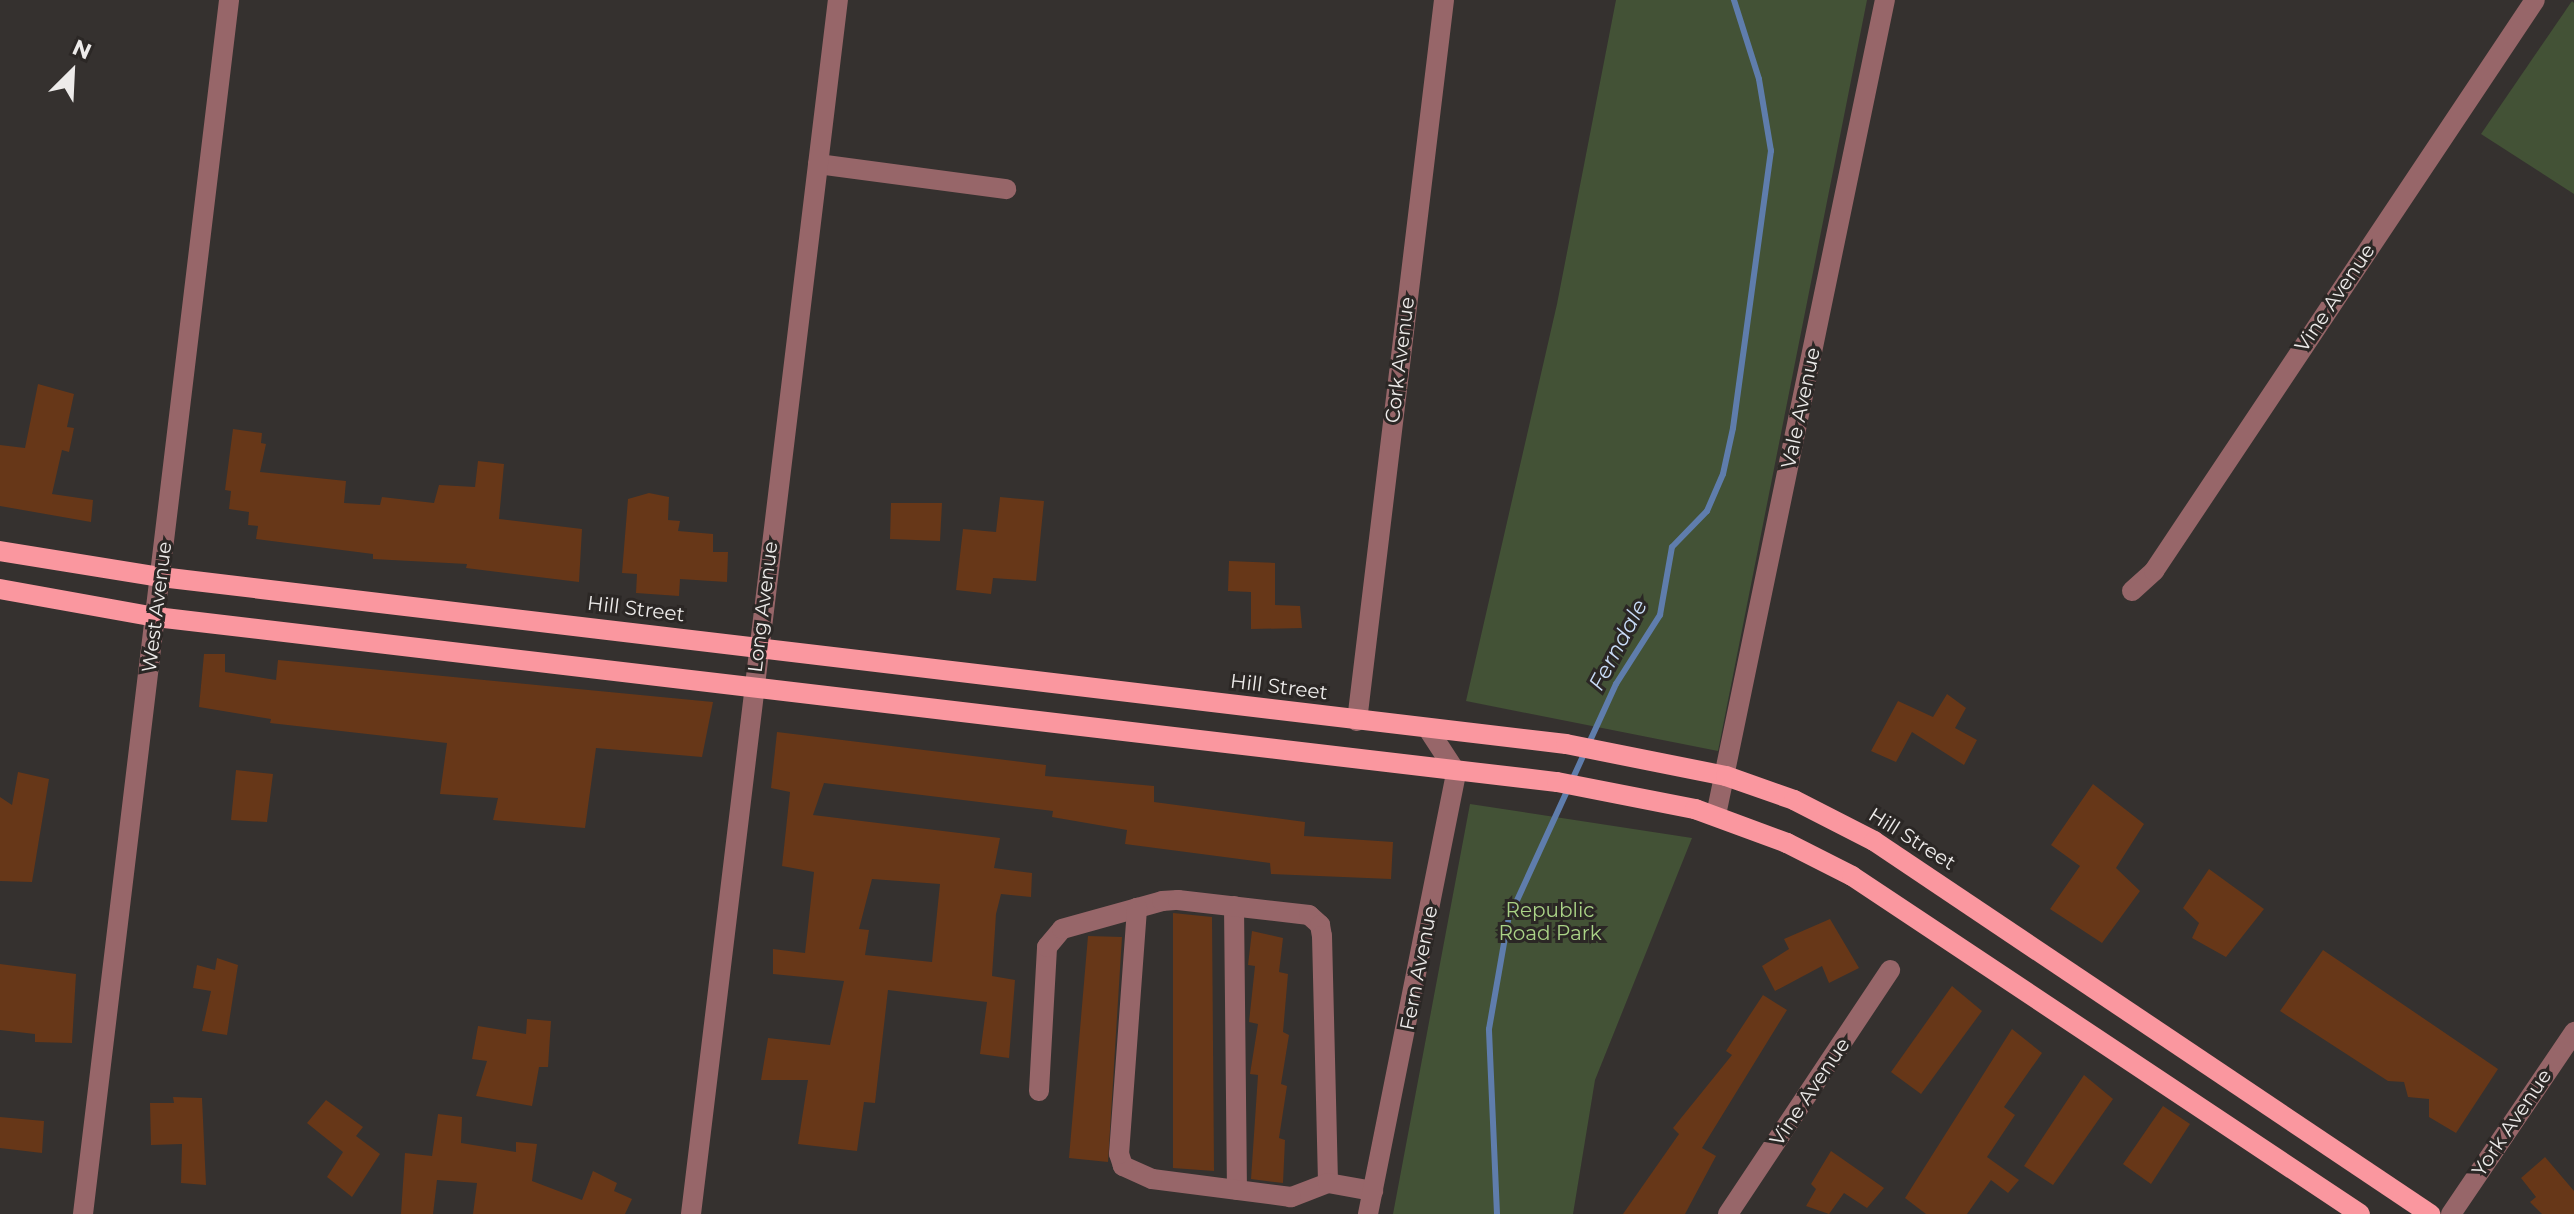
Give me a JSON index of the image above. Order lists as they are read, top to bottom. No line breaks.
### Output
{"streets":{"main road":["Hill Street"],"street":["Vine Avenue","Cork Avenue","Vale Avenue","West Avenue","Long Avenue","Fern Avenue","York Avenue"]},"crossings":[["Cork Avenue","Hill Street"],["Vale Avenue","Hill Street"],["West Avenue","Hill Street"],["Long Avenue","Hill Street"]],"water":["Ferndale"],"parks":["Republic Road Park"],"north":"top right"}
